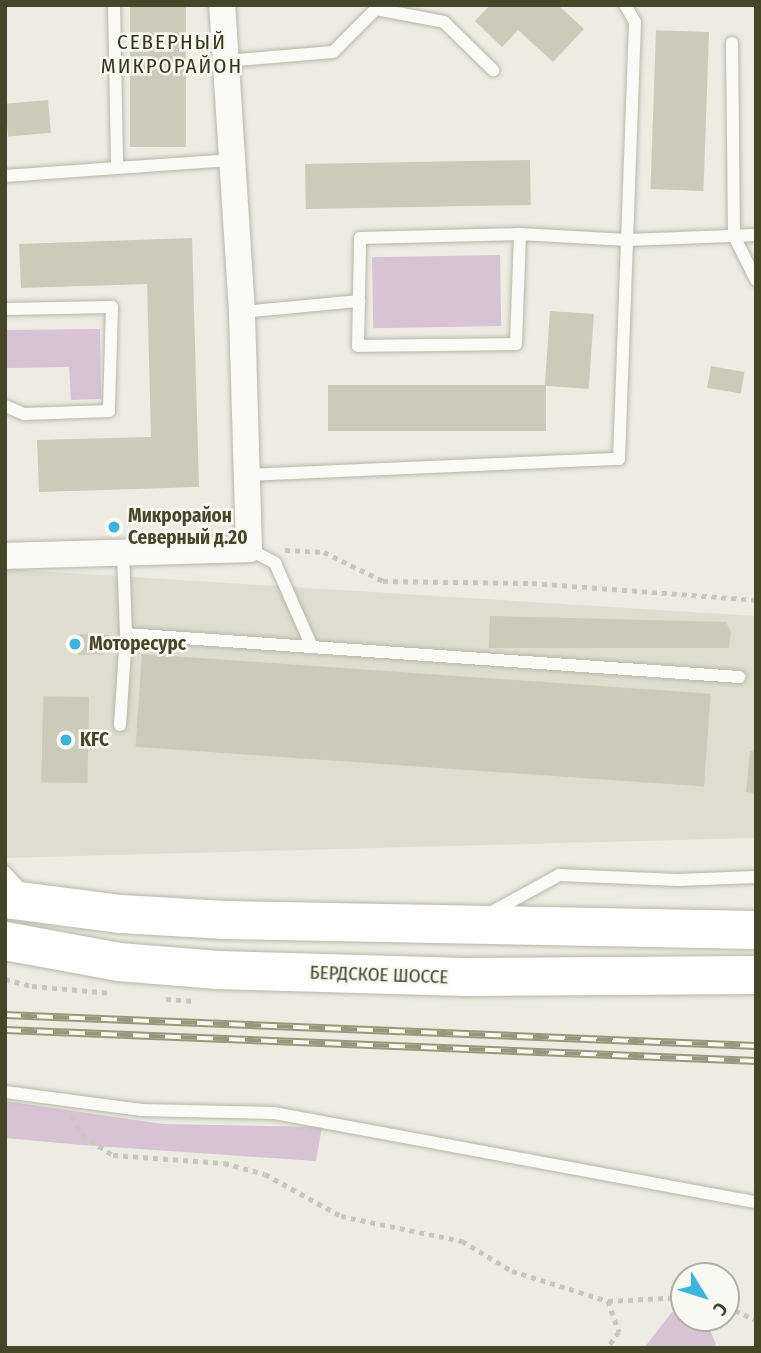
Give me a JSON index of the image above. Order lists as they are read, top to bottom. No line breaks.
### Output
{"streets":{"highway":["БЕРДСКОЕ ШОССЕ"]},"districts":["СЕВЕРНЫЙ МИКРОРАЙОН"],"places":["Микрорайон Северный д.20","Моторесурс","KFC"],"north":"bottom right"}
